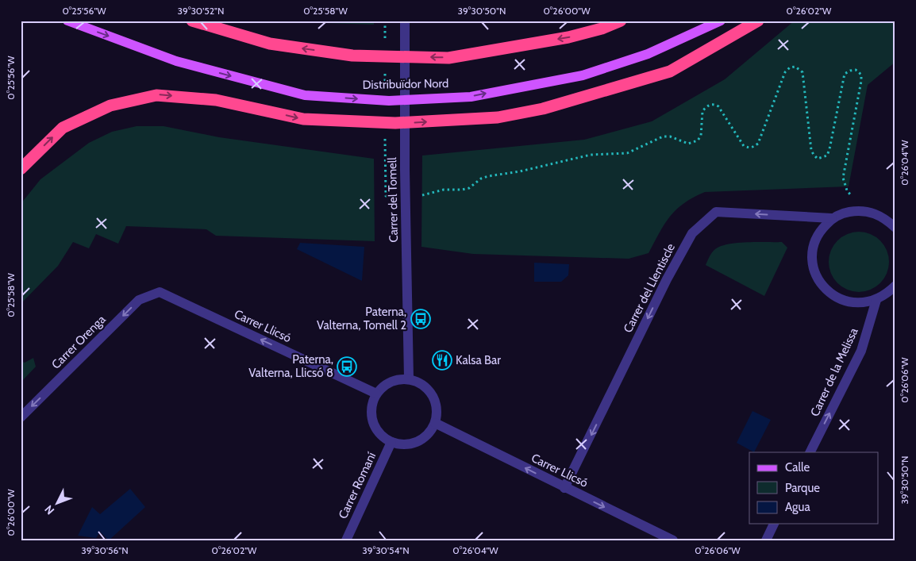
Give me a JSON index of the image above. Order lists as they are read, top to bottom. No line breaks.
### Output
{"streets":{"main road":["Distribuïdor Nord"],"street":["Carrer del Tomell","Carrer del Llentiscle","Carrer Llicsó","Carrer Orenga","Carrer de la Melissa","Carrer Romaní"]},"crossings":[["Carrer del Tomell","Carrer Llicsó"],["Carrer del Tomell","Carrer Romaní"],["Carrer del Llentiscle","Carrer Llicsó"],["Carrer Llicsó","Carrer Orenga"],["Carrer Llicsó","Carrer Romaní"]],"one_way":["Distribuïdor Nord","Carrer del Llentiscle","Carrer Orenga","Carrer de la Melissa"],"places":{"bus stop":["Paterna, Valterna, Tomell 2","Paterna, Valterna, Llicsó 8"],"restaurant":["Kalsa Bar"]},"legend":["Calle","Parque","Agua"],"north":"bottom left","coordinates":["0°25'56\"W","39°30'52\"N","0°25'58\"W","39°30'50\"N","0°26'00\"W","0°26'02\"W","0°26'04\"W","0°26'06\"W","39°30'56\"N","39°30'54\"N"]}
